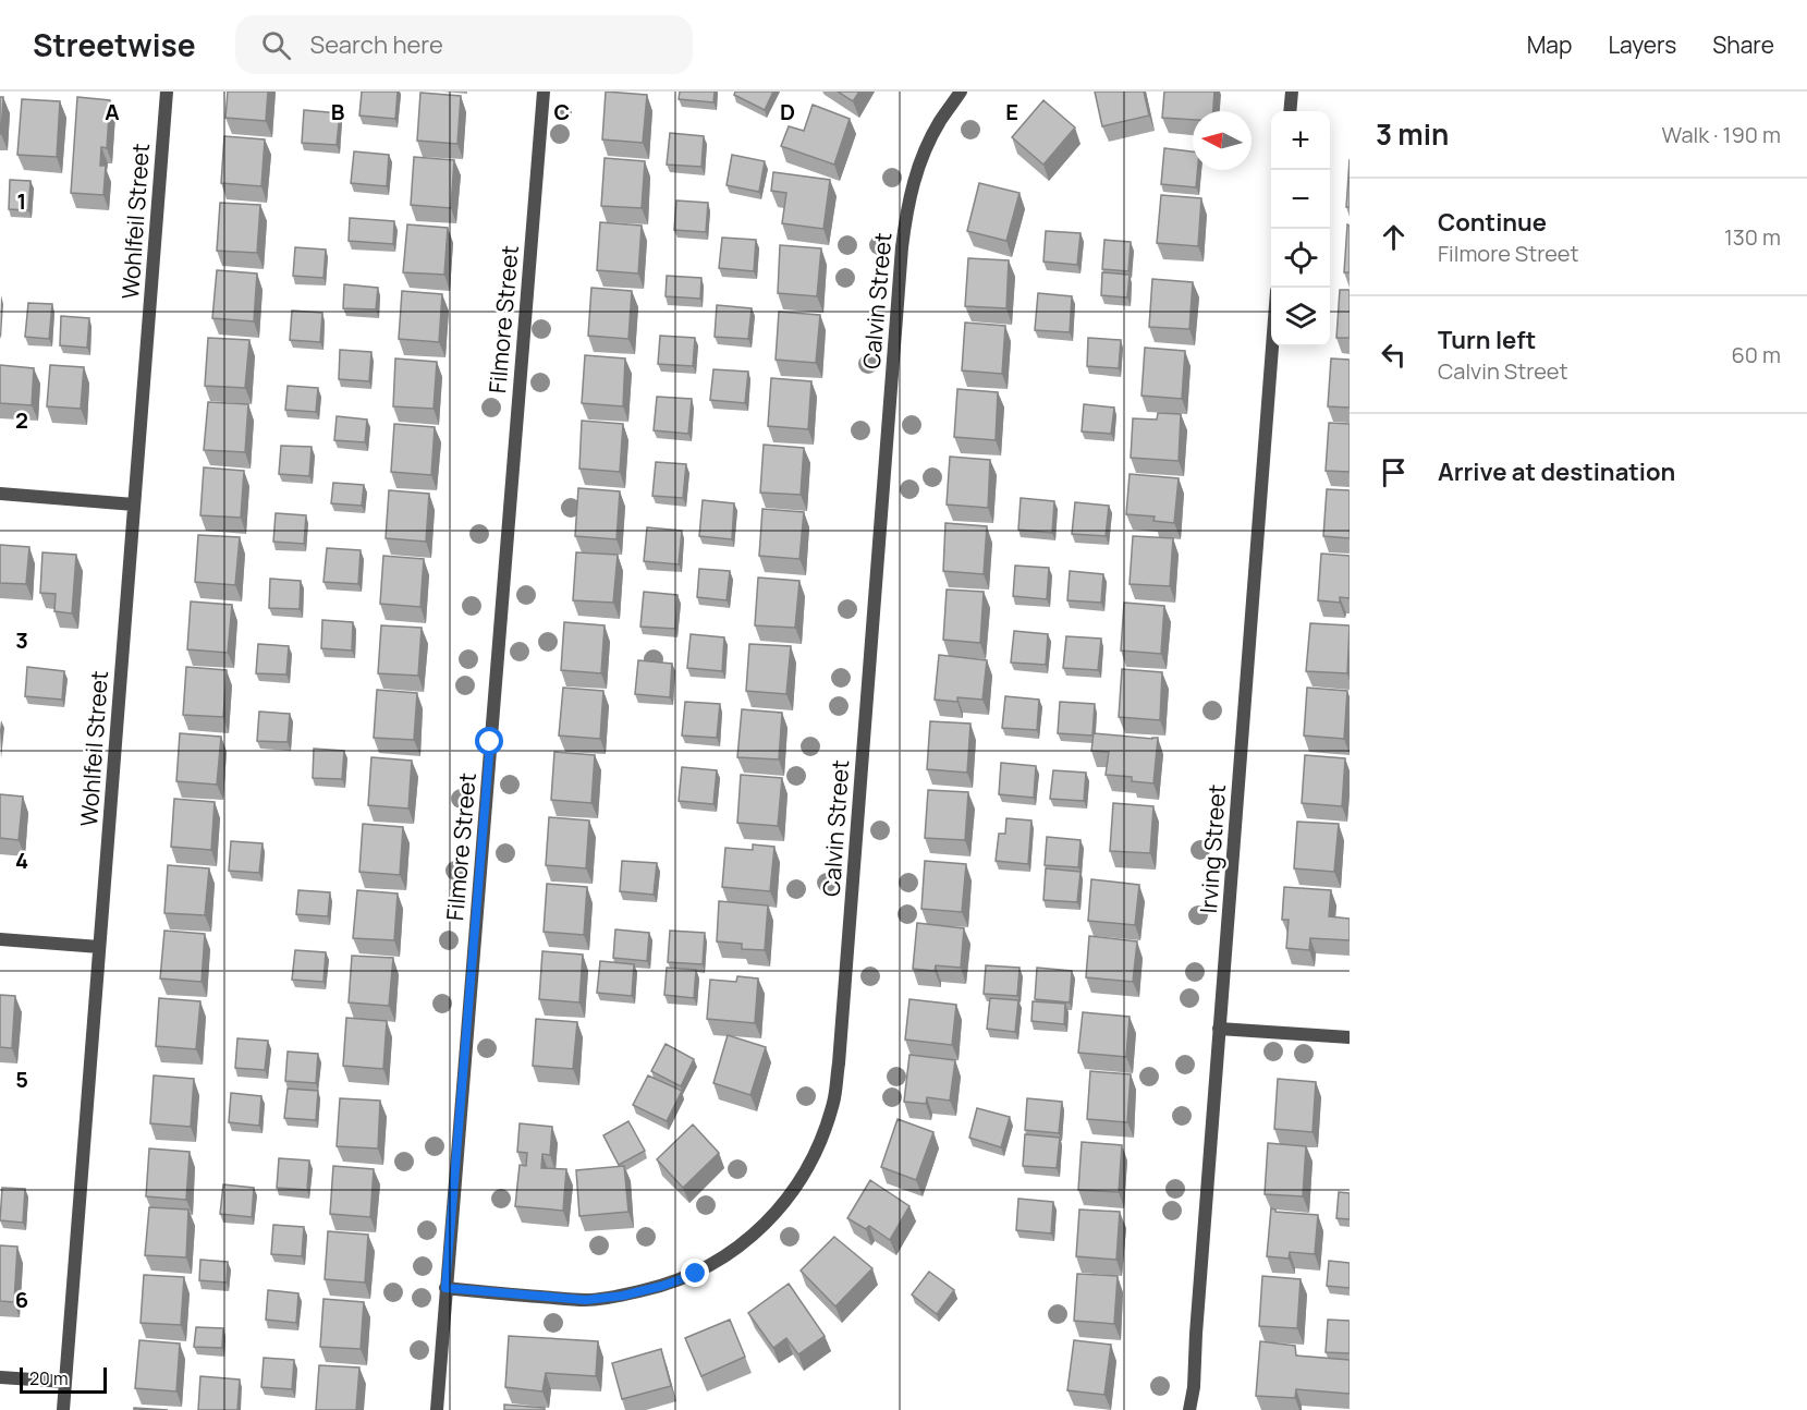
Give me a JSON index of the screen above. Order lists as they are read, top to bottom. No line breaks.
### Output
{"streets":{"street":["Wohlfeil Street","Calvin Street","Filmore Street","Irving Street"]},"crossings":[["Calvin Street","Filmore Street"]],"scale_bar":"20 m","north":"left","page":{"header":"Streetwise","search":"Search here","nav":["Map","Layers","Share"],"heading":["3 min","Walk · 190 m"],"map_buttons":["+","−"],"list":[["Continue","Filmore Street","130 m"],["Turn left","Calvin Street","60 m"],"Arrive at destination"],"scale":"20 m"},"grid":{"columns":["A","B","C","D","E"],"rows":["1","2","3","4","5","6"]}}
